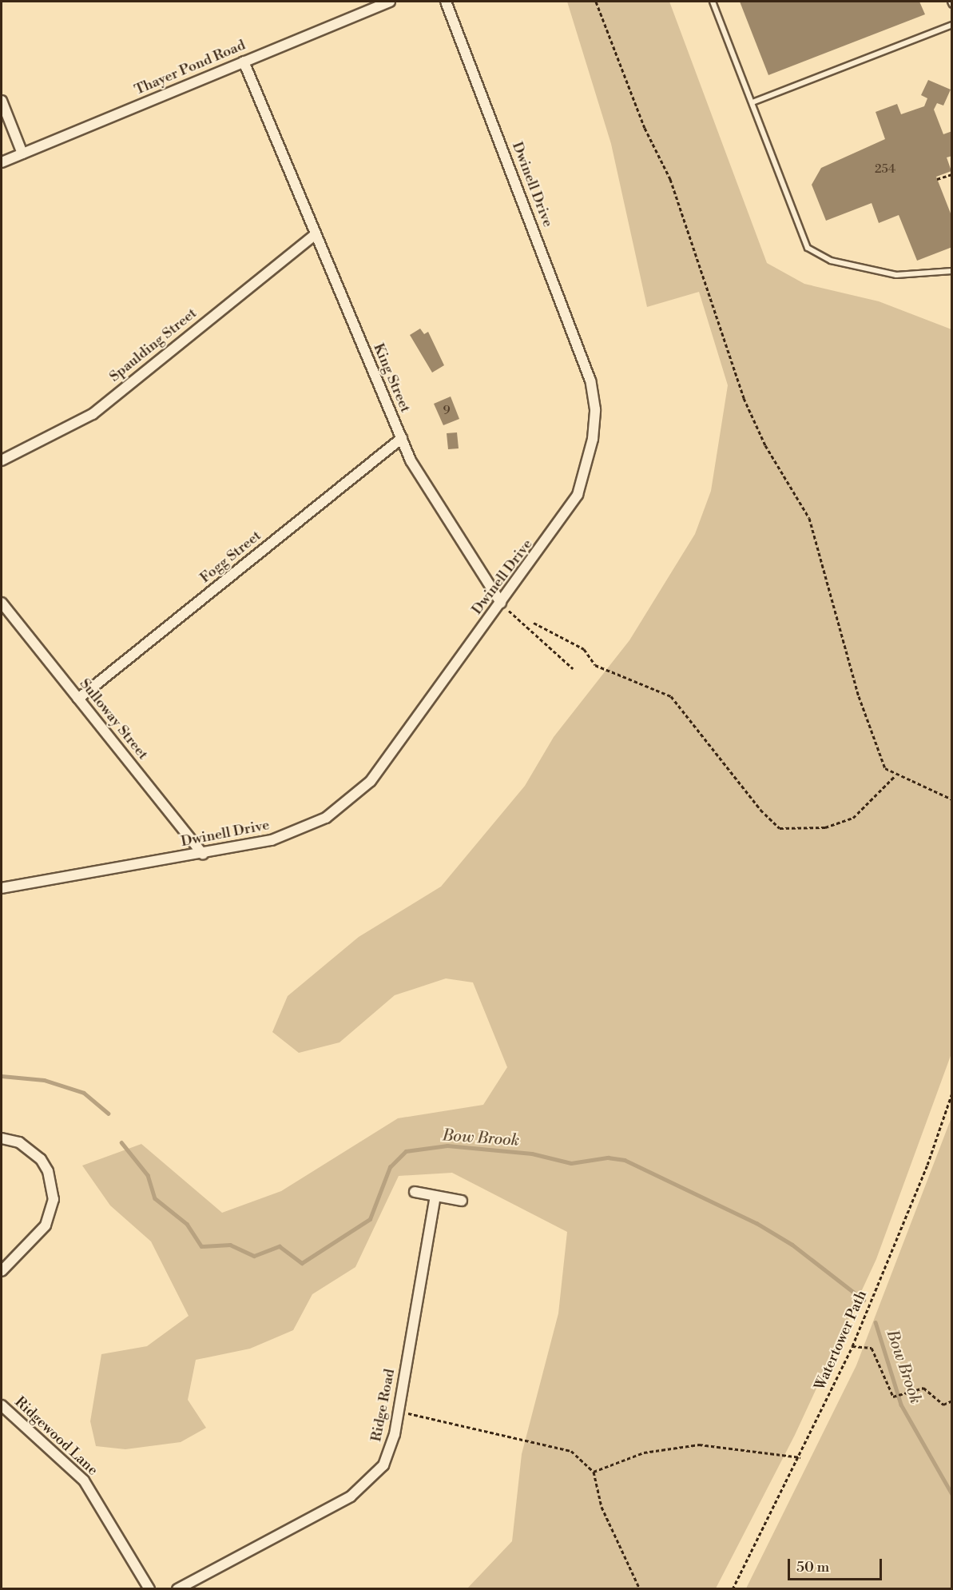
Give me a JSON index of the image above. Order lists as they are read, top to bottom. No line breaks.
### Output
{"streets":{"street":["Thayer Pond Road","Dwinell Drive","Spaulding Street","King Street","Fogg Street","Sulloway Street","Ridge Road","Ridgewood Lane"],"path":["Watertower Path"]},"crossings":[["Thayer Pond Road","King Street"],["Dwinell Drive","King Street"],["Dwinell Drive","Sulloway Street"],["Spaulding Street","King Street"],["King Street","Fogg Street"],["Fogg Street","Sulloway Street"]],"water":["Bow Brook"],"house_numbers":["254","9"],"scale_bar":"50 m"}
